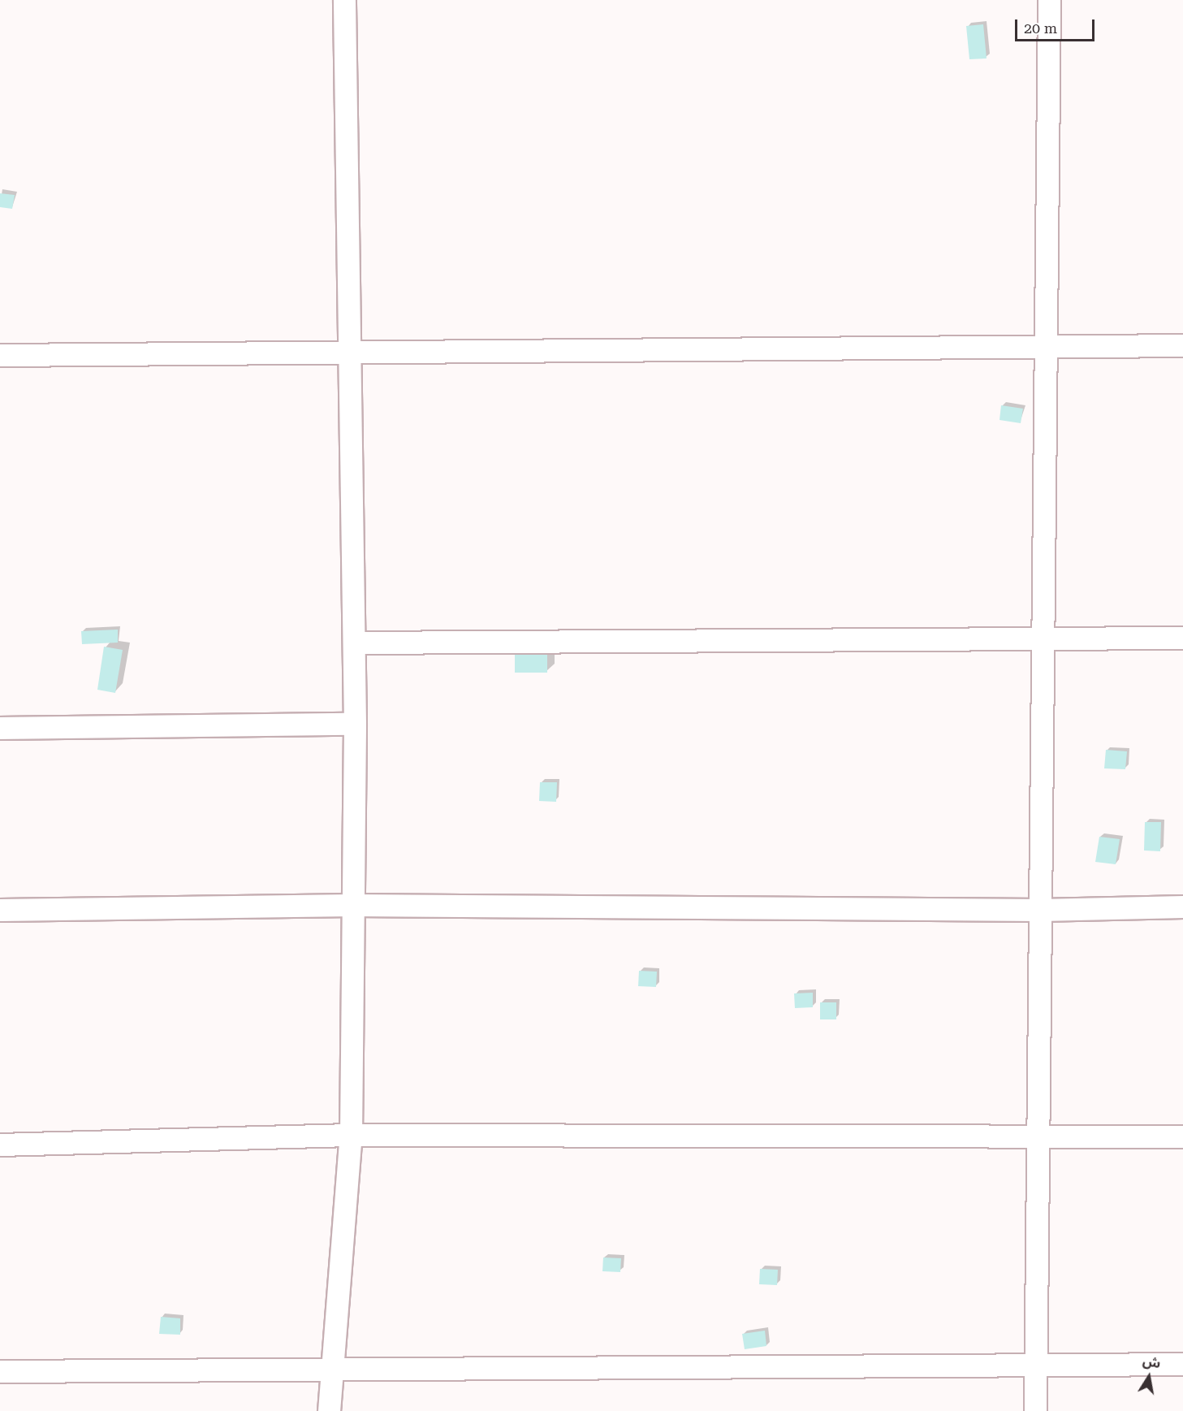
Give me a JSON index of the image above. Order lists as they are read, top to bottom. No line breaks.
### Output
{"scale_bar":"20 m","north":"top"}
